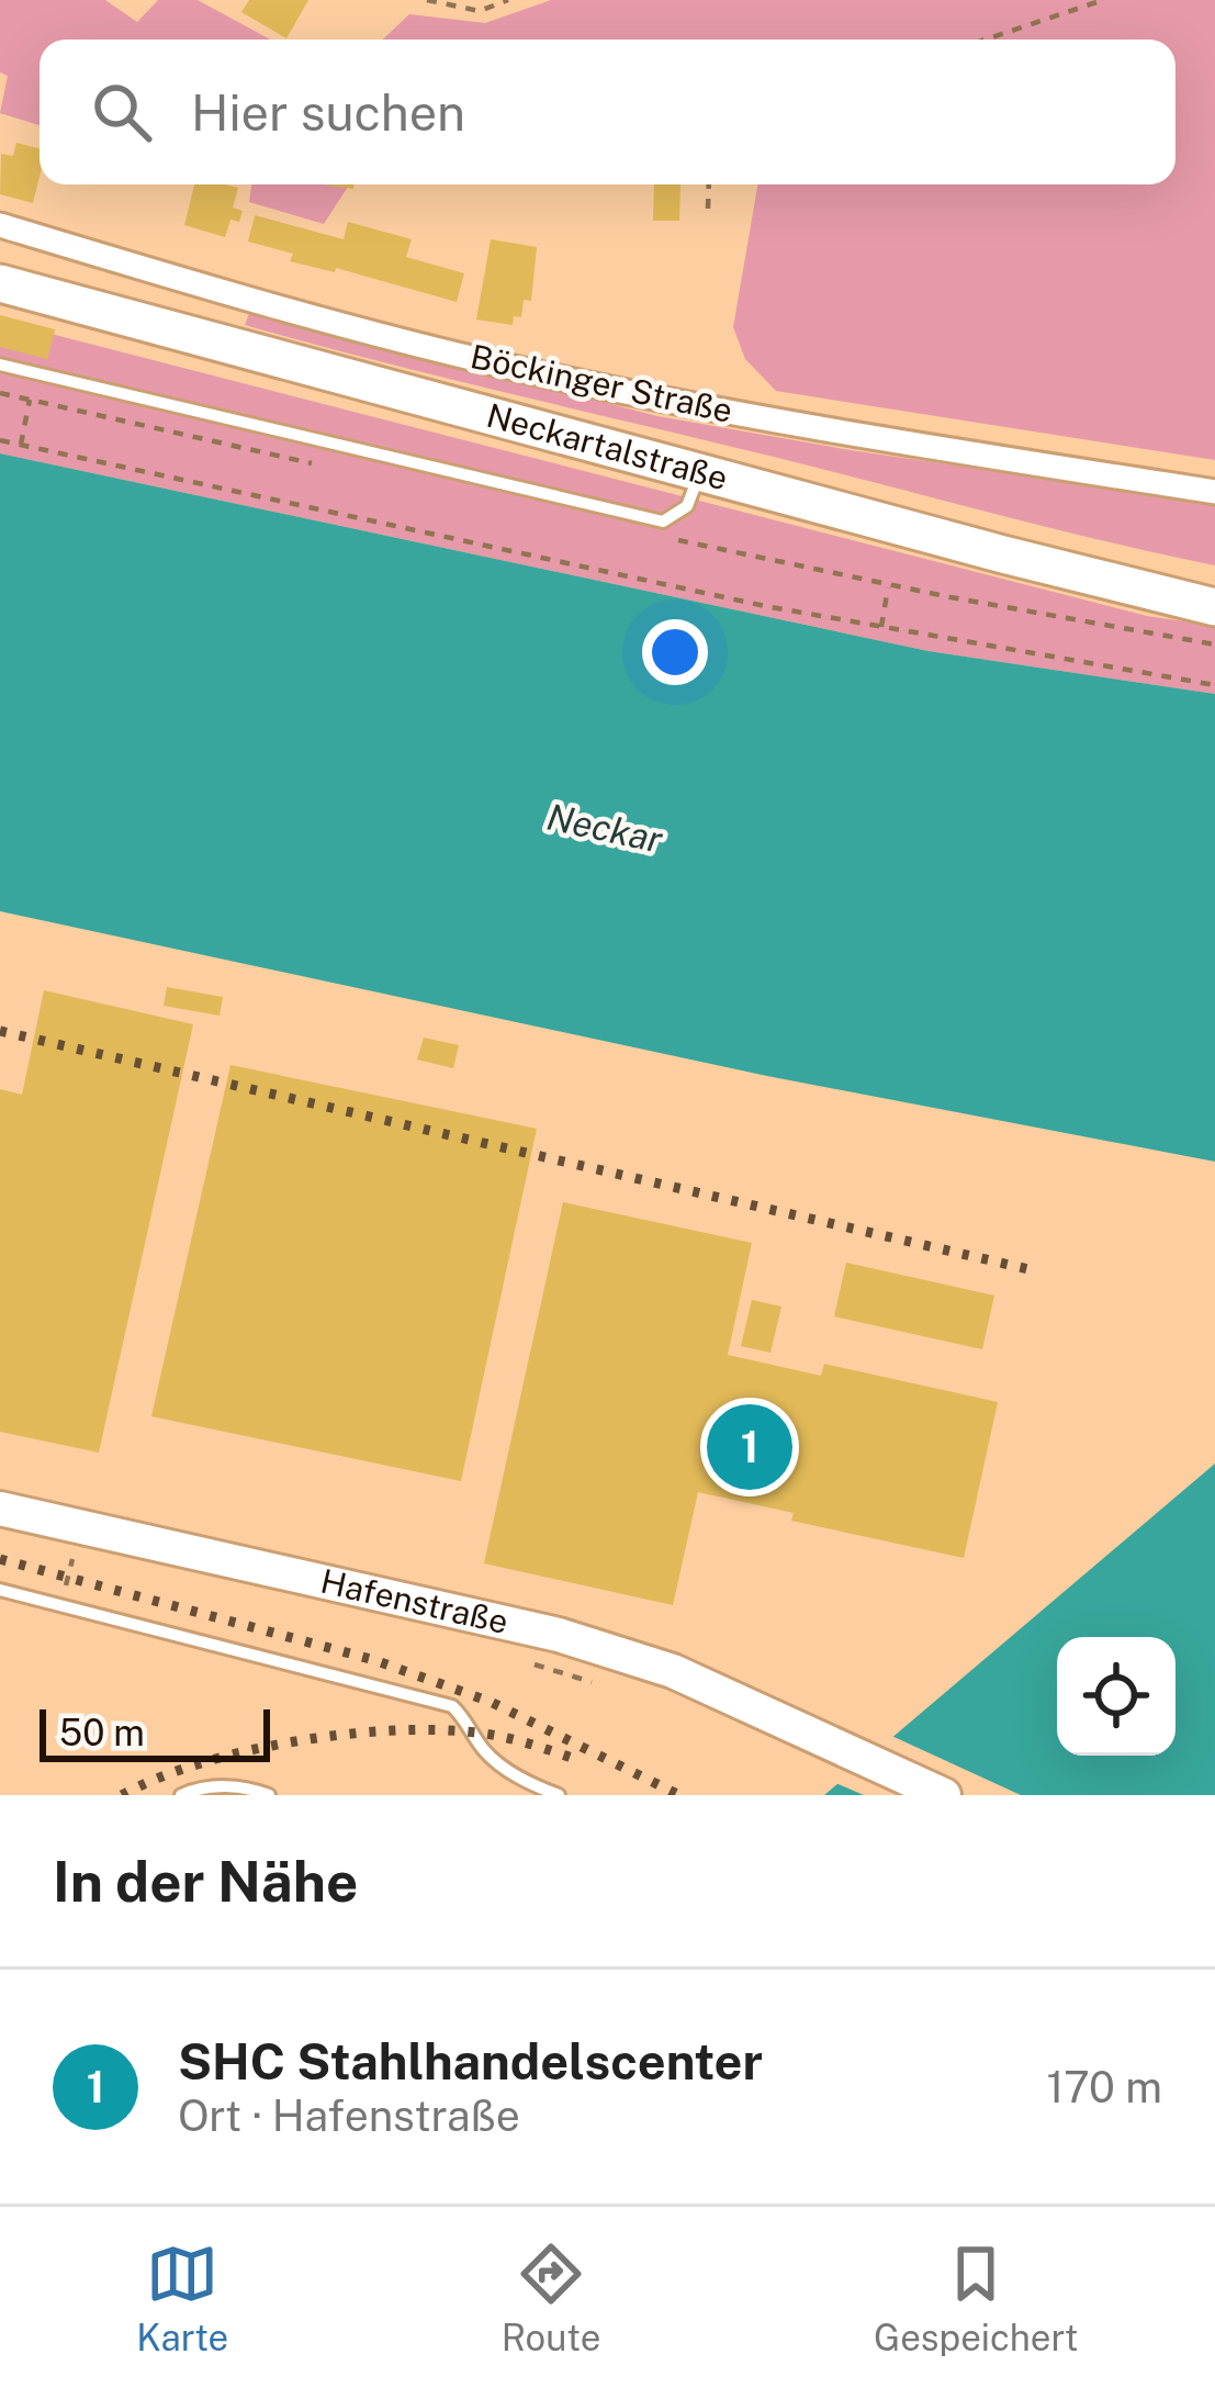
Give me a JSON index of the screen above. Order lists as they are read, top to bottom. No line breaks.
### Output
{"streets":{"main road":["Neckartalstraße","Hafenstraße"],"street":["Böckinger Straße"]},"water":["Neckar"],"scale_bar":"50 m","page":{"search":"Hier suchen","pins":"1","scale":"50 m","heading":"In der Nähe","list":[{"mark":"1","name":"SHC Stahlhandelscenter","note":"Ort · Hafenstraße","value":"170 m"}],"nav":["Karte","Route","Gespeichert"]}}
